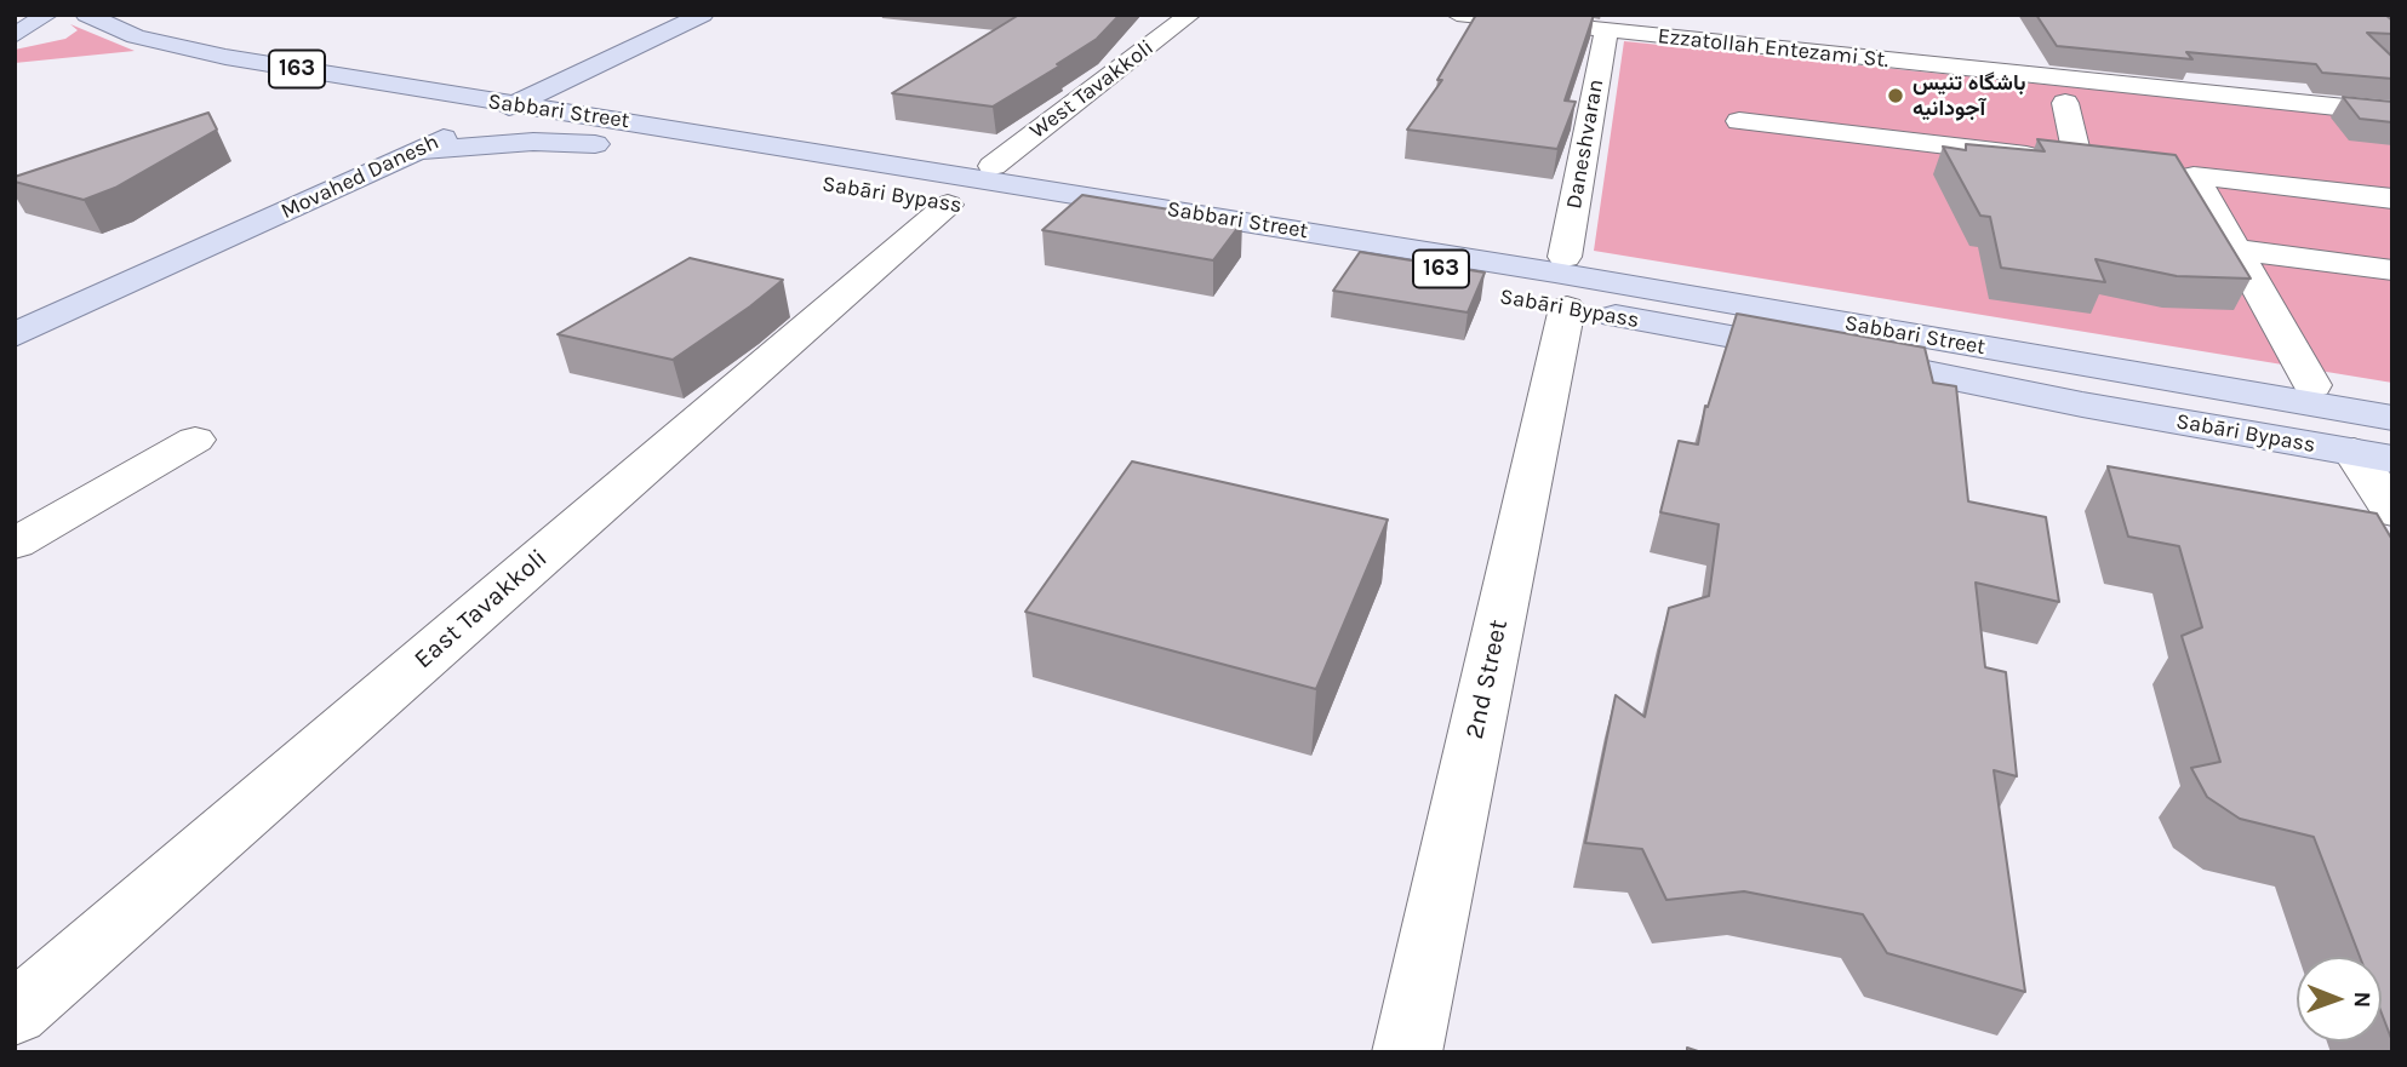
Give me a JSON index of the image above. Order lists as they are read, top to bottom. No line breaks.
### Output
{"streets":{"main road":["163","Sabbari Street","Movahed Danesh","Sabāri Bypass"],"street":["Ezzatollah Entezami St.","West Tavakkoli","Daneshvaran","East Tavakkoli","2nd Street"]},"crossings":[["Ezzatollah Entezami St.","Daneshvaran"],["West Tavakkoli","Sabāri Bypass"],["Sabbari Street","Movahed Danesh"],["Sabbari Street","Sabāri Bypass"],["Daneshvaran","Sabāri Bypass"],["Daneshvaran","2nd Street"],["Sabāri Bypass","East Tavakkoli"],["Sabāri Bypass","2nd Street"]],"places":["باشگاه تنیس آجودانیه"],"north":"right"}
